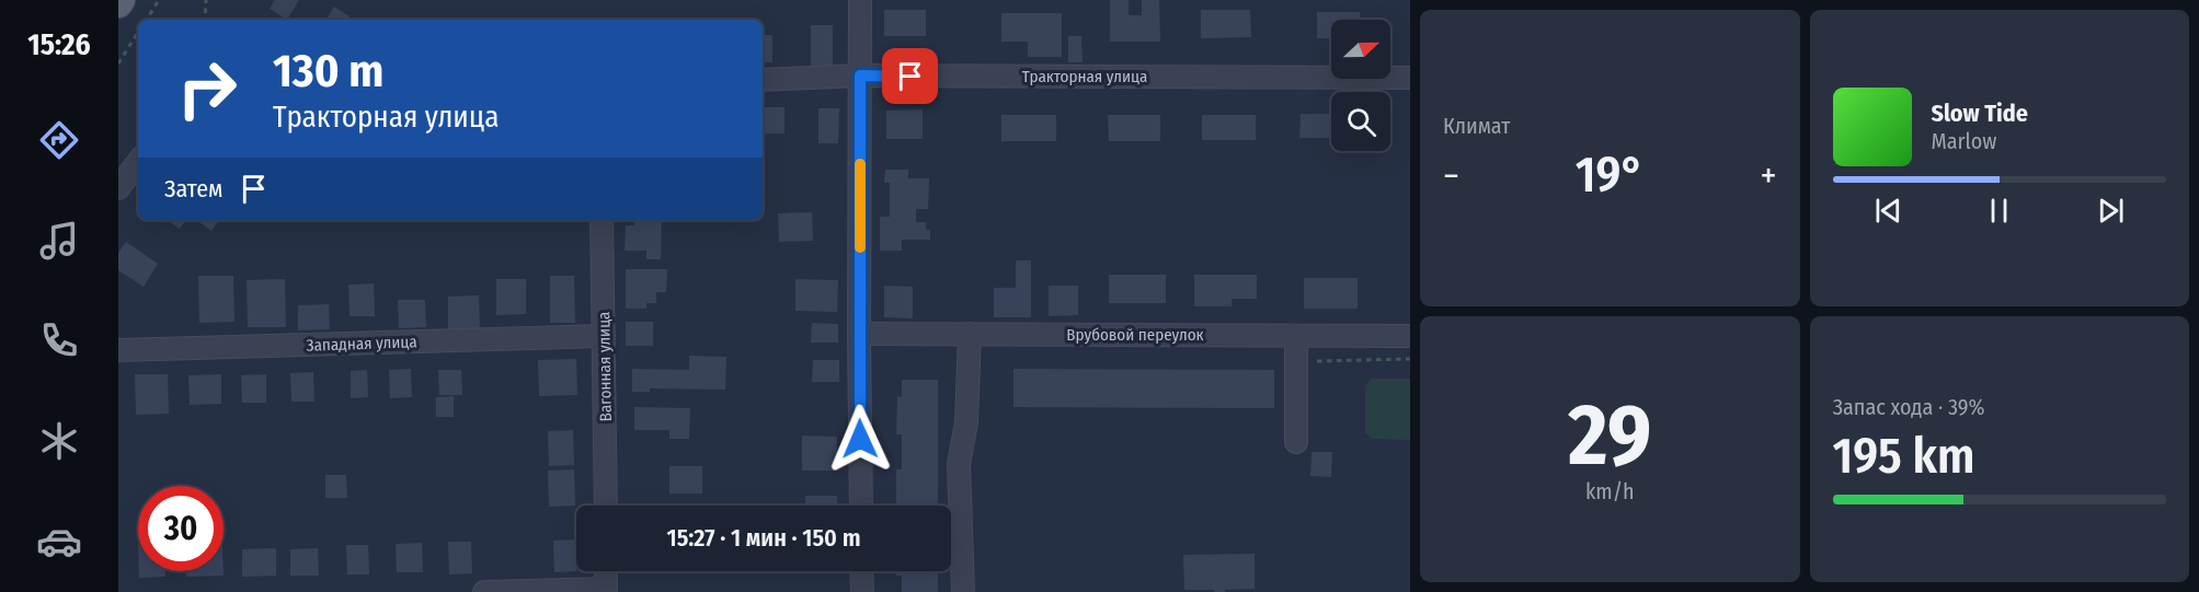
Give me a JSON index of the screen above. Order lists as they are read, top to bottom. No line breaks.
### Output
{"streets":{"street":["Тракторная улица","Врубовой переулок","Западная улица","Вагонная улица"]},"crossings":[["Западная улица","Вагонная улица"]],"north":"right","page":{"tabs":"15:26","tile":["Климат",["29","km/h"],["Запас хода · 39%","195 km"]],"turn":["130 m","Тракторная улица"],"song":["Slow Tide","Marlow"],"heat":["−","19°","+"],"then":"Затем","limit":"30","trip":"15:27 · 1 мин · 150 m"}}
